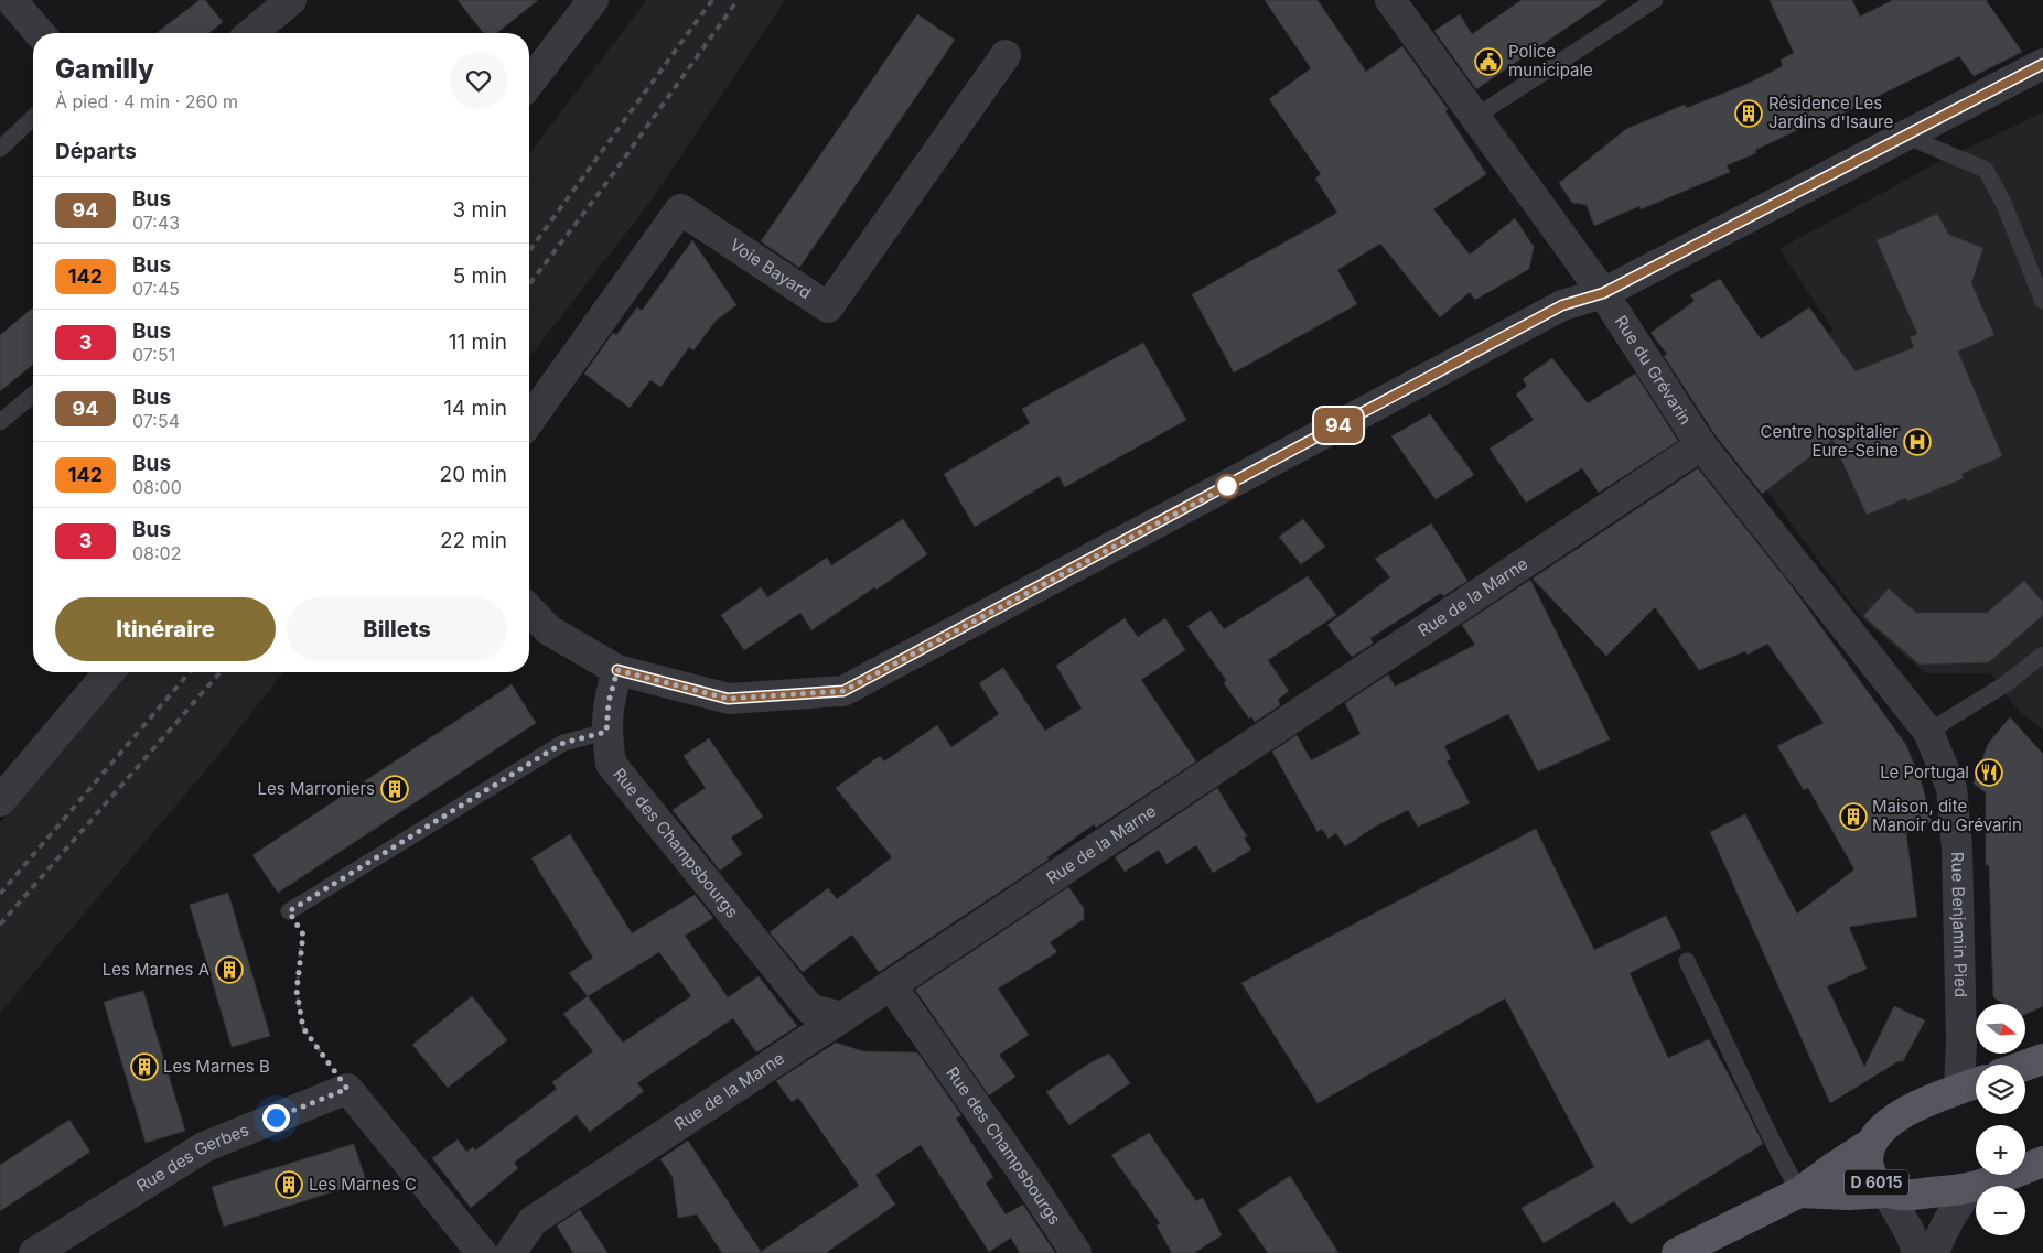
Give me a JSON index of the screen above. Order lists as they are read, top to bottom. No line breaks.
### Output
{"streets":{"main road":["D 6015"],"street":["Voie Bayard","Rue du Grévarin","Rue de la Marne","Rue des Champsbourgs","Rue Benjamin Pied","Rue des Gerbes"]},"crossings":[["Rue du Grévarin","Rue de la Marne"],["Rue du Grévarin","Rue Benjamin Pied"],["Rue de la Marne","Rue des Champsbourgs"],["Rue Benjamin Pied","D 6015"]],"places":{"public building":["Police municipale"],"building":["Résidence Les Jardins d'Isaure","Les Marroniers","Maison, dite Manoir du Grévarin","Les Marnes A","Les Marnes B","Les Marnes C"],"hospital":["Centre hospitalier Eure-Seine"],"restaurant":["Le Portugal"]},"lines":["bus line 94"],"north":"right","page":{"on_map":"94","heading":[["Gamilly","À pied · 4 min · 260 m"],"Départs"],"list":[{"mark":"94","name":"Bus","note":"07:43","value":"3 min"},{"mark":"142","name":"Bus","note":"07:45","value":"5 min"},{"mark":"3","name":"Bus","note":"07:51","value":"11 min"},{"mark":"94","name":"Bus","note":"07:54","value":"14 min"},{"mark":"142","name":"Bus","note":"08:00","value":"20 min"},{"mark":"3","name":"Bus","note":"08:02","value":"22 min"}],"buttons":["Itinéraire","Billets"],"map_buttons":["+","−"]}}
